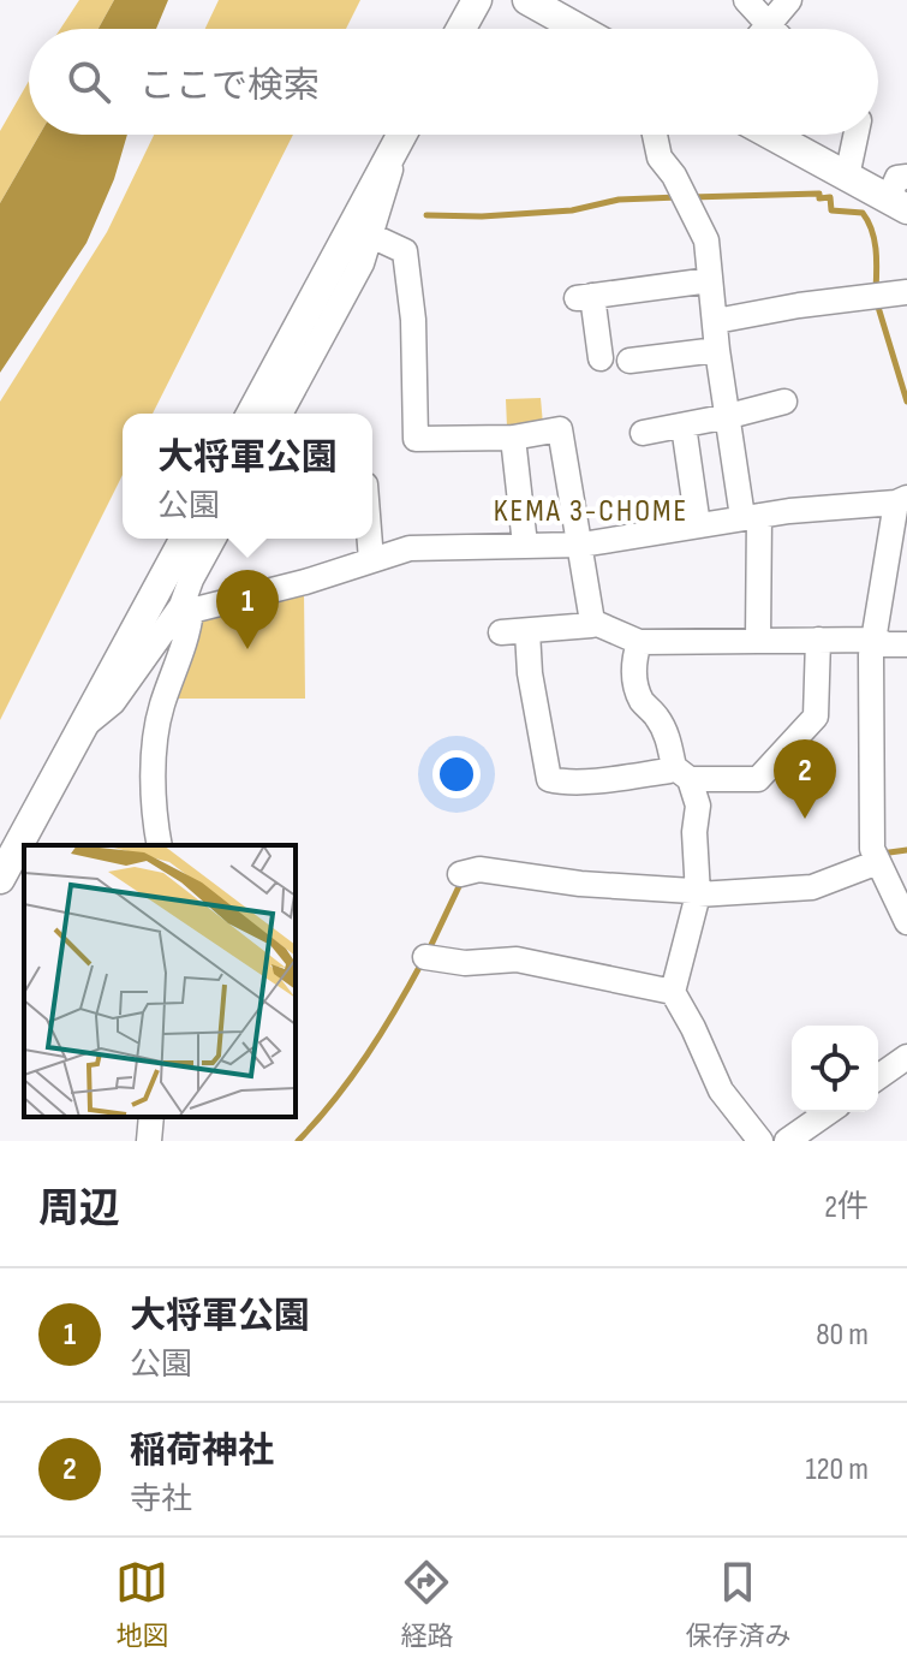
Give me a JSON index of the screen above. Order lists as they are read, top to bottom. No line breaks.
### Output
{"districts":["KEMA 3-CHOME"],"page":{"search":"ここで検索","popup":["大将軍公園","公園"],"pins":["1","2"],"heading":["周辺","2件"],"list":[{"mark":"1","name":"大将軍公園","note":"公園","value":"80 m"},{"mark":"2","name":"稲荷神社","note":"寺社","value":"120 m"}],"nav":["地図","経路","保存済み"]}}
